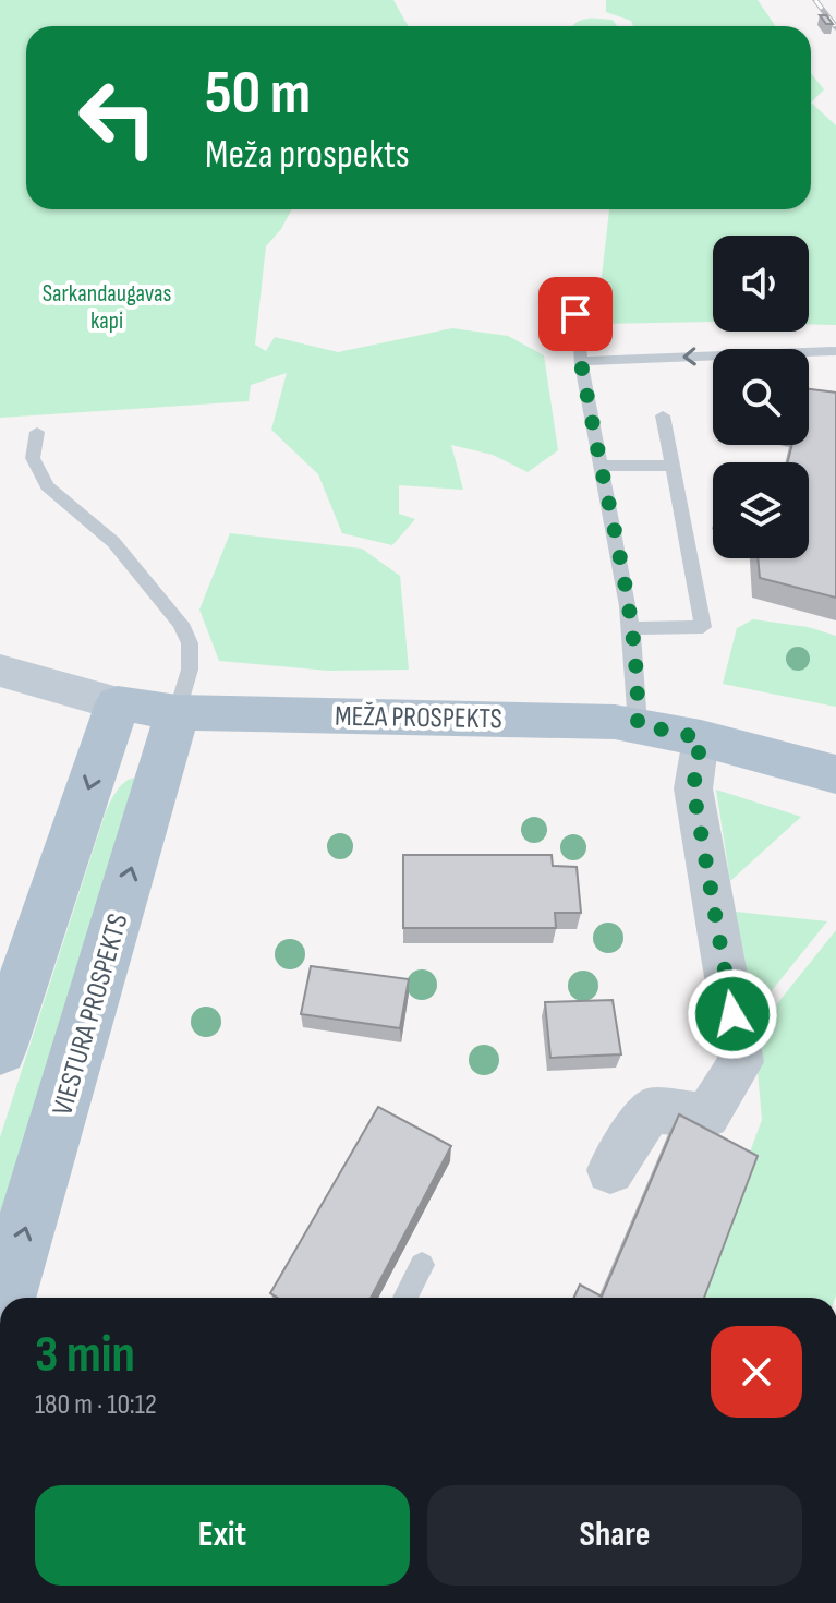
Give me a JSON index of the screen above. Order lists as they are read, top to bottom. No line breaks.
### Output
{"streets":{"main road":["MEŽA PROSPEKTS","VIESTURA PROSPEKTS"]},"crossings":[["MEŽA PROSPEKTS","VIESTURA PROSPEKTS"]],"parks":["Sarkandaugavas kapi"],"page":{"turn":["50 m","Meža prospekts"],"heading":["3 min","180 m · 10:12"],"buttons":["Exit","Share"]}}
